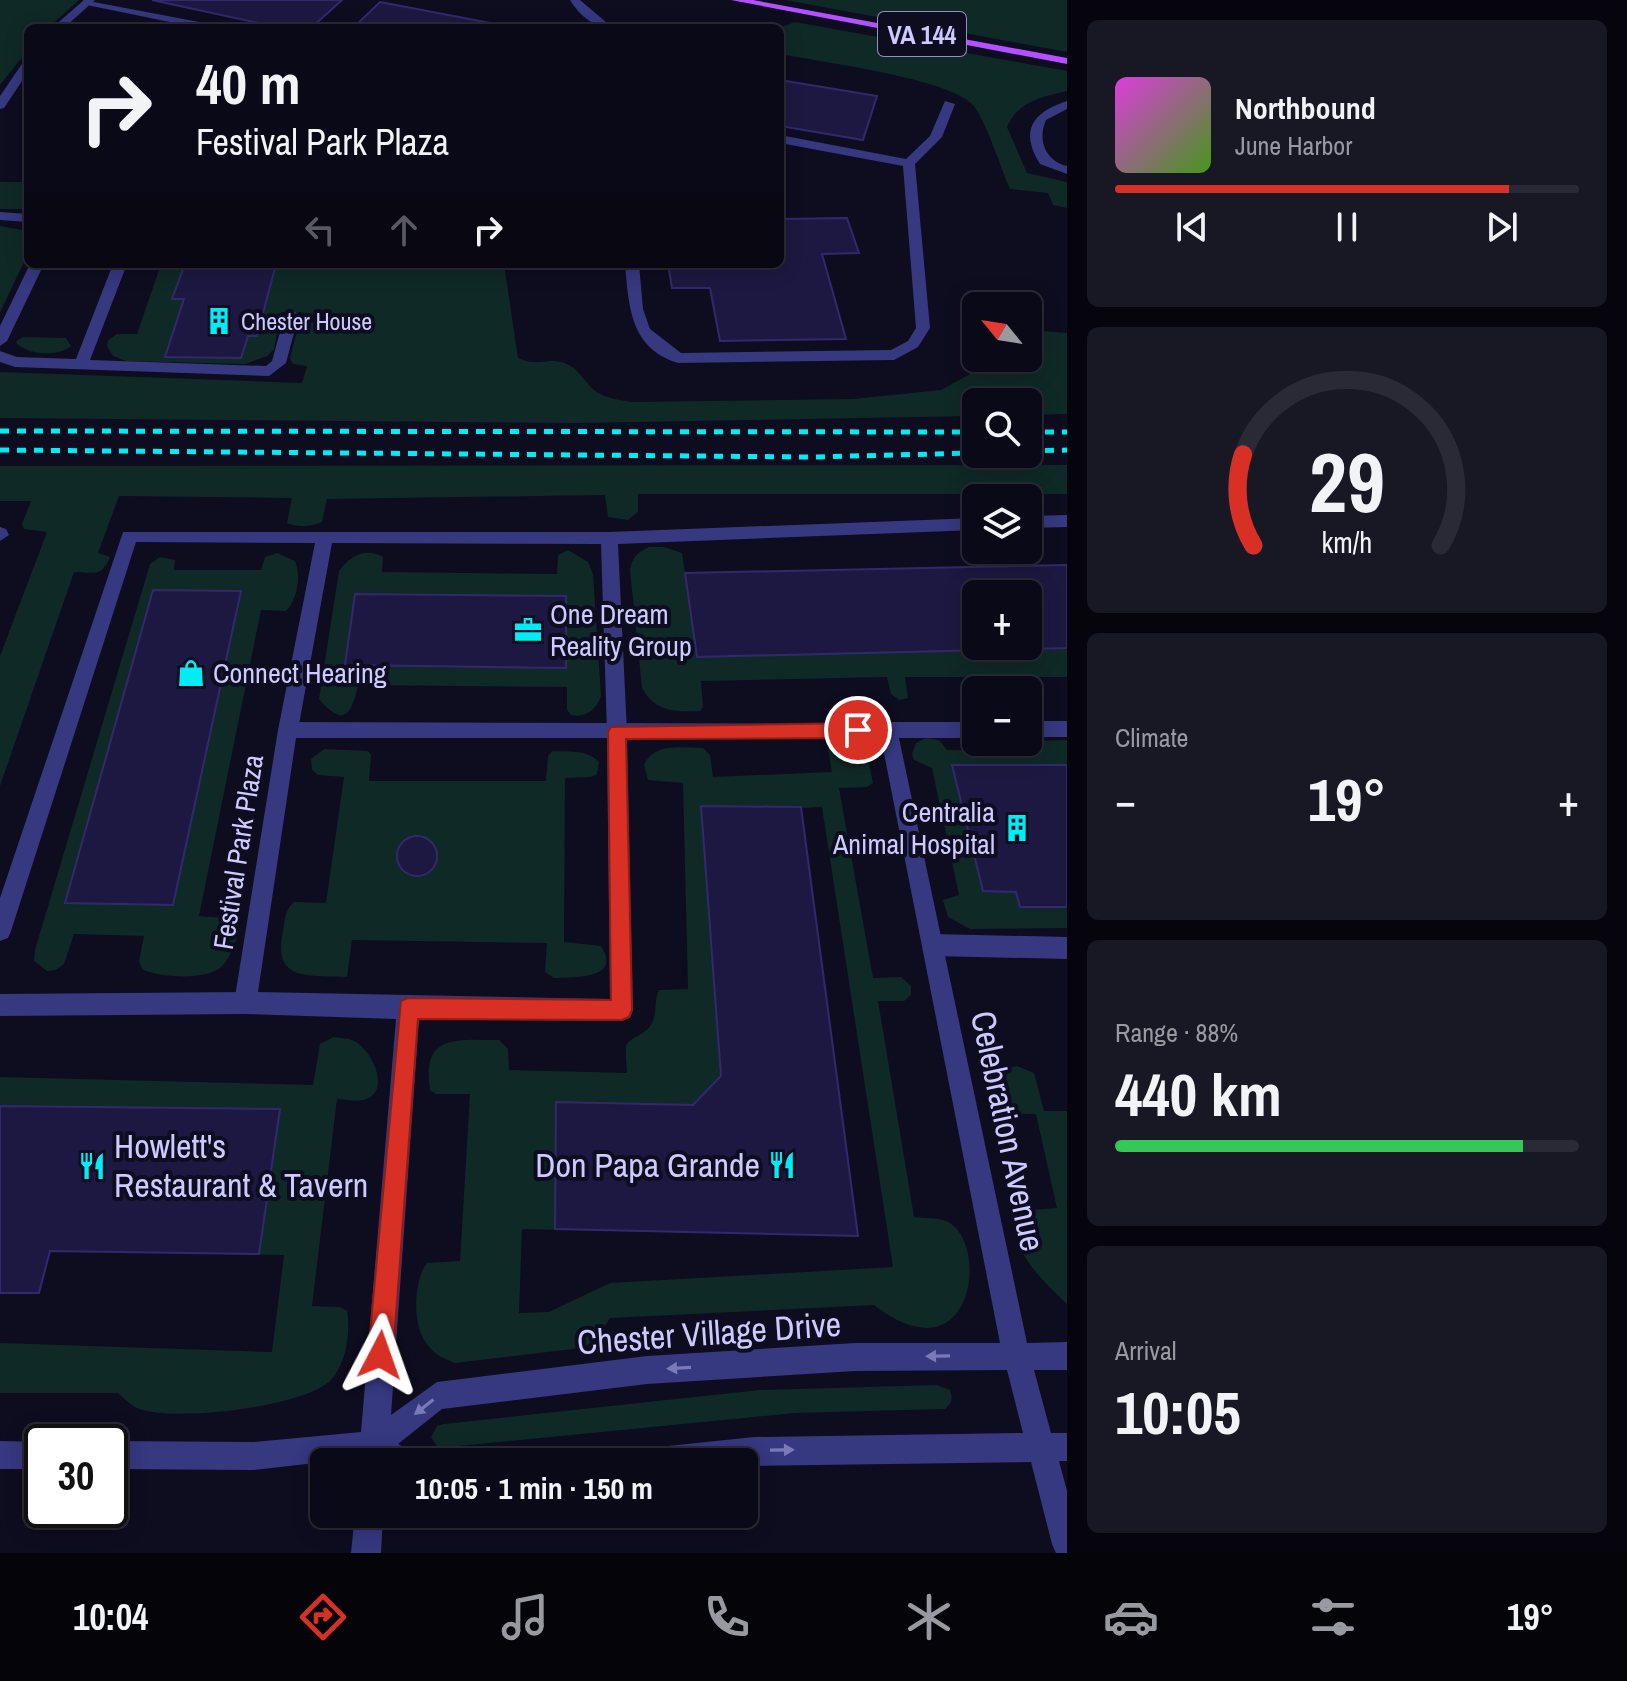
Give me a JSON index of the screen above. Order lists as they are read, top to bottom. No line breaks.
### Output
{"streets":{"main road":["VA 144"],"street":["Festival Park Plaza","Celebration Avenue","Chester Village Drive"]},"crossings":[["Festival Park Plaza","Celebration Avenue"],["Celebration Avenue","Chester Village Drive"]],"places":{"building":["Chester House","Centralia Animal Hospital"],"office":["One Dream Reality Group"],"shop":["Connect Hearing"],"restaurant":["Don Papa Grande","Howlett's Restaurant & Tavern"]},"north":"top left","page":{"turn":["40 m","Festival Park Plaza"],"song":["Northbound","June Harbor"],"map_buttons":["+","−"],"tile":["Climate",["Range · 88%","440 km"],["Arrival","10:05"]],"heat":["−","19°","+"],"limit":"30","trip":"10:05 · 1 min · 150 m","tabs":["10:04","19°"],"gauge":["29","km/h"]}}
